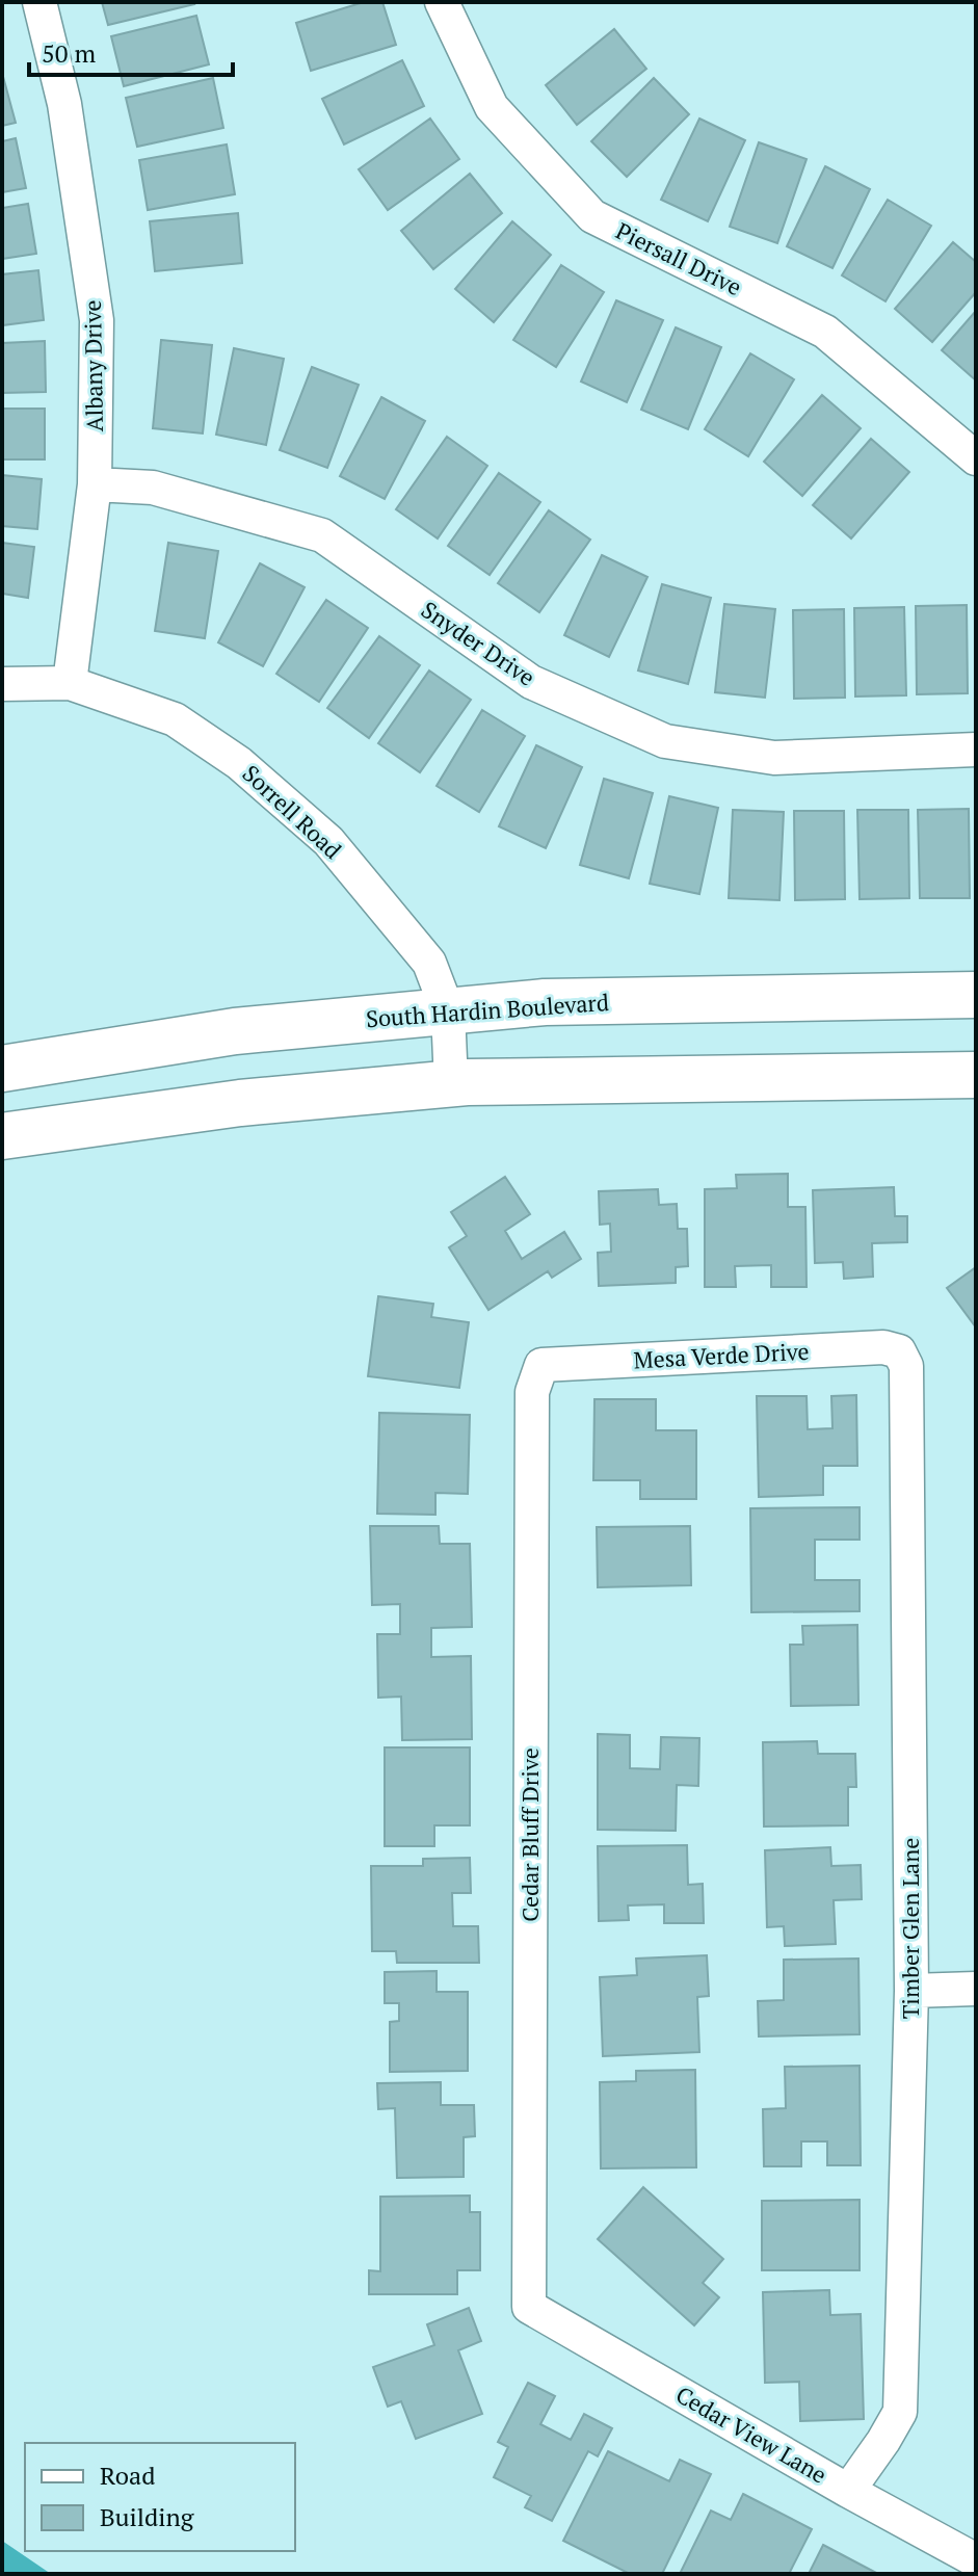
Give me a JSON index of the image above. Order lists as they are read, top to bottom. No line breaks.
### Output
{"streets":{"main road":["South Hardin Boulevard"],"street":["Piersall Drive","Albany Drive","Snyder Drive","Sorrell Road","Mesa Verde Drive","Cedar Bluff Drive","Timber Glen Lane","Cedar View Lane"]},"crossings":[["Albany Drive","Snyder Drive"],["Albany Drive","Sorrell Road"],["Sorrell Road","South Hardin Boulevard"],["Mesa Verde Drive","Cedar Bluff Drive"],["Mesa Verde Drive","Timber Glen Lane"],["Cedar Bluff Drive","Cedar View Lane"],["Timber Glen Lane","Cedar View Lane"]],"legend":["Road","Building"],"scale_bar":"50 m"}
